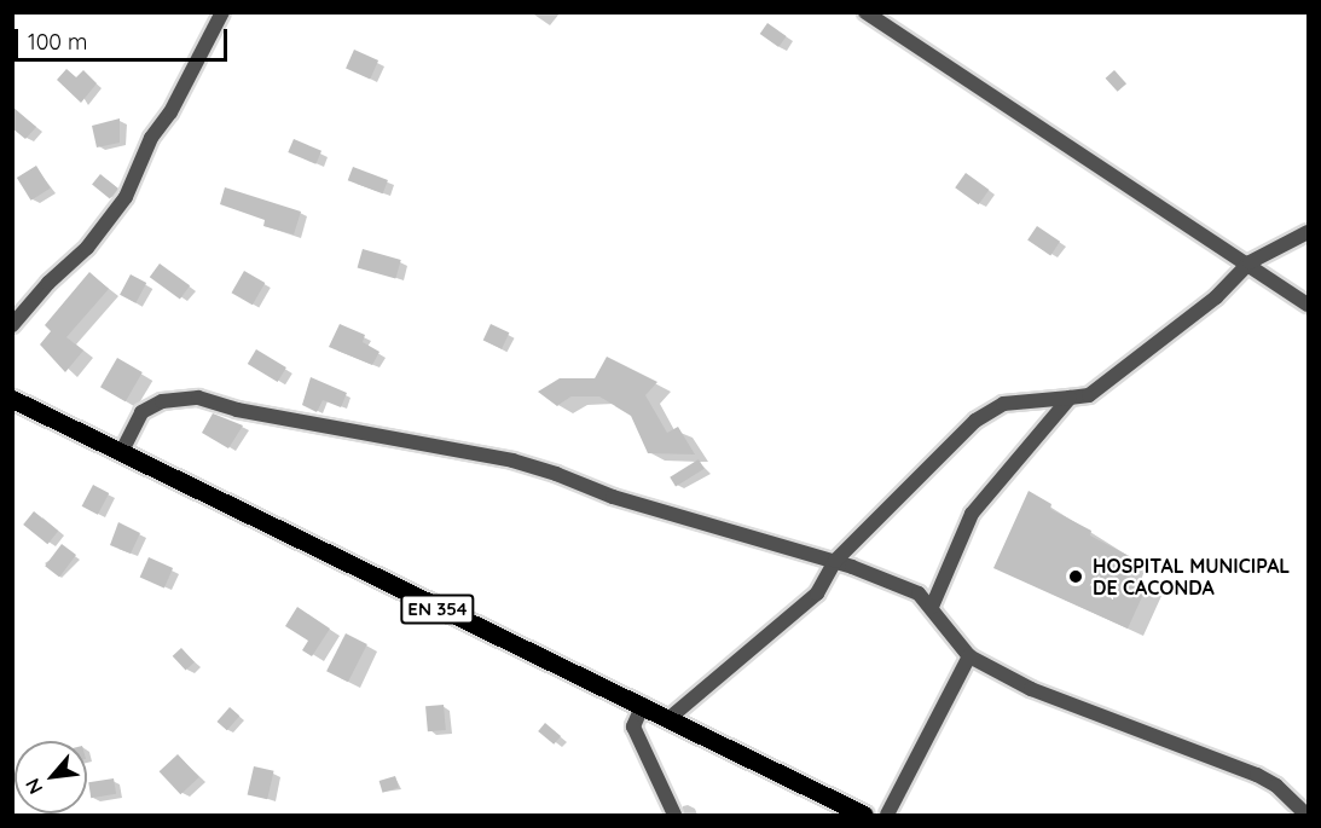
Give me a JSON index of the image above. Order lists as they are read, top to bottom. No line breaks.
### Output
{"streets":{"main road":["EN 354"]},"places":["HOSPITAL MUNICIPAL DE CACONDA"],"scale_bar":"100 m","north":"bottom left"}
